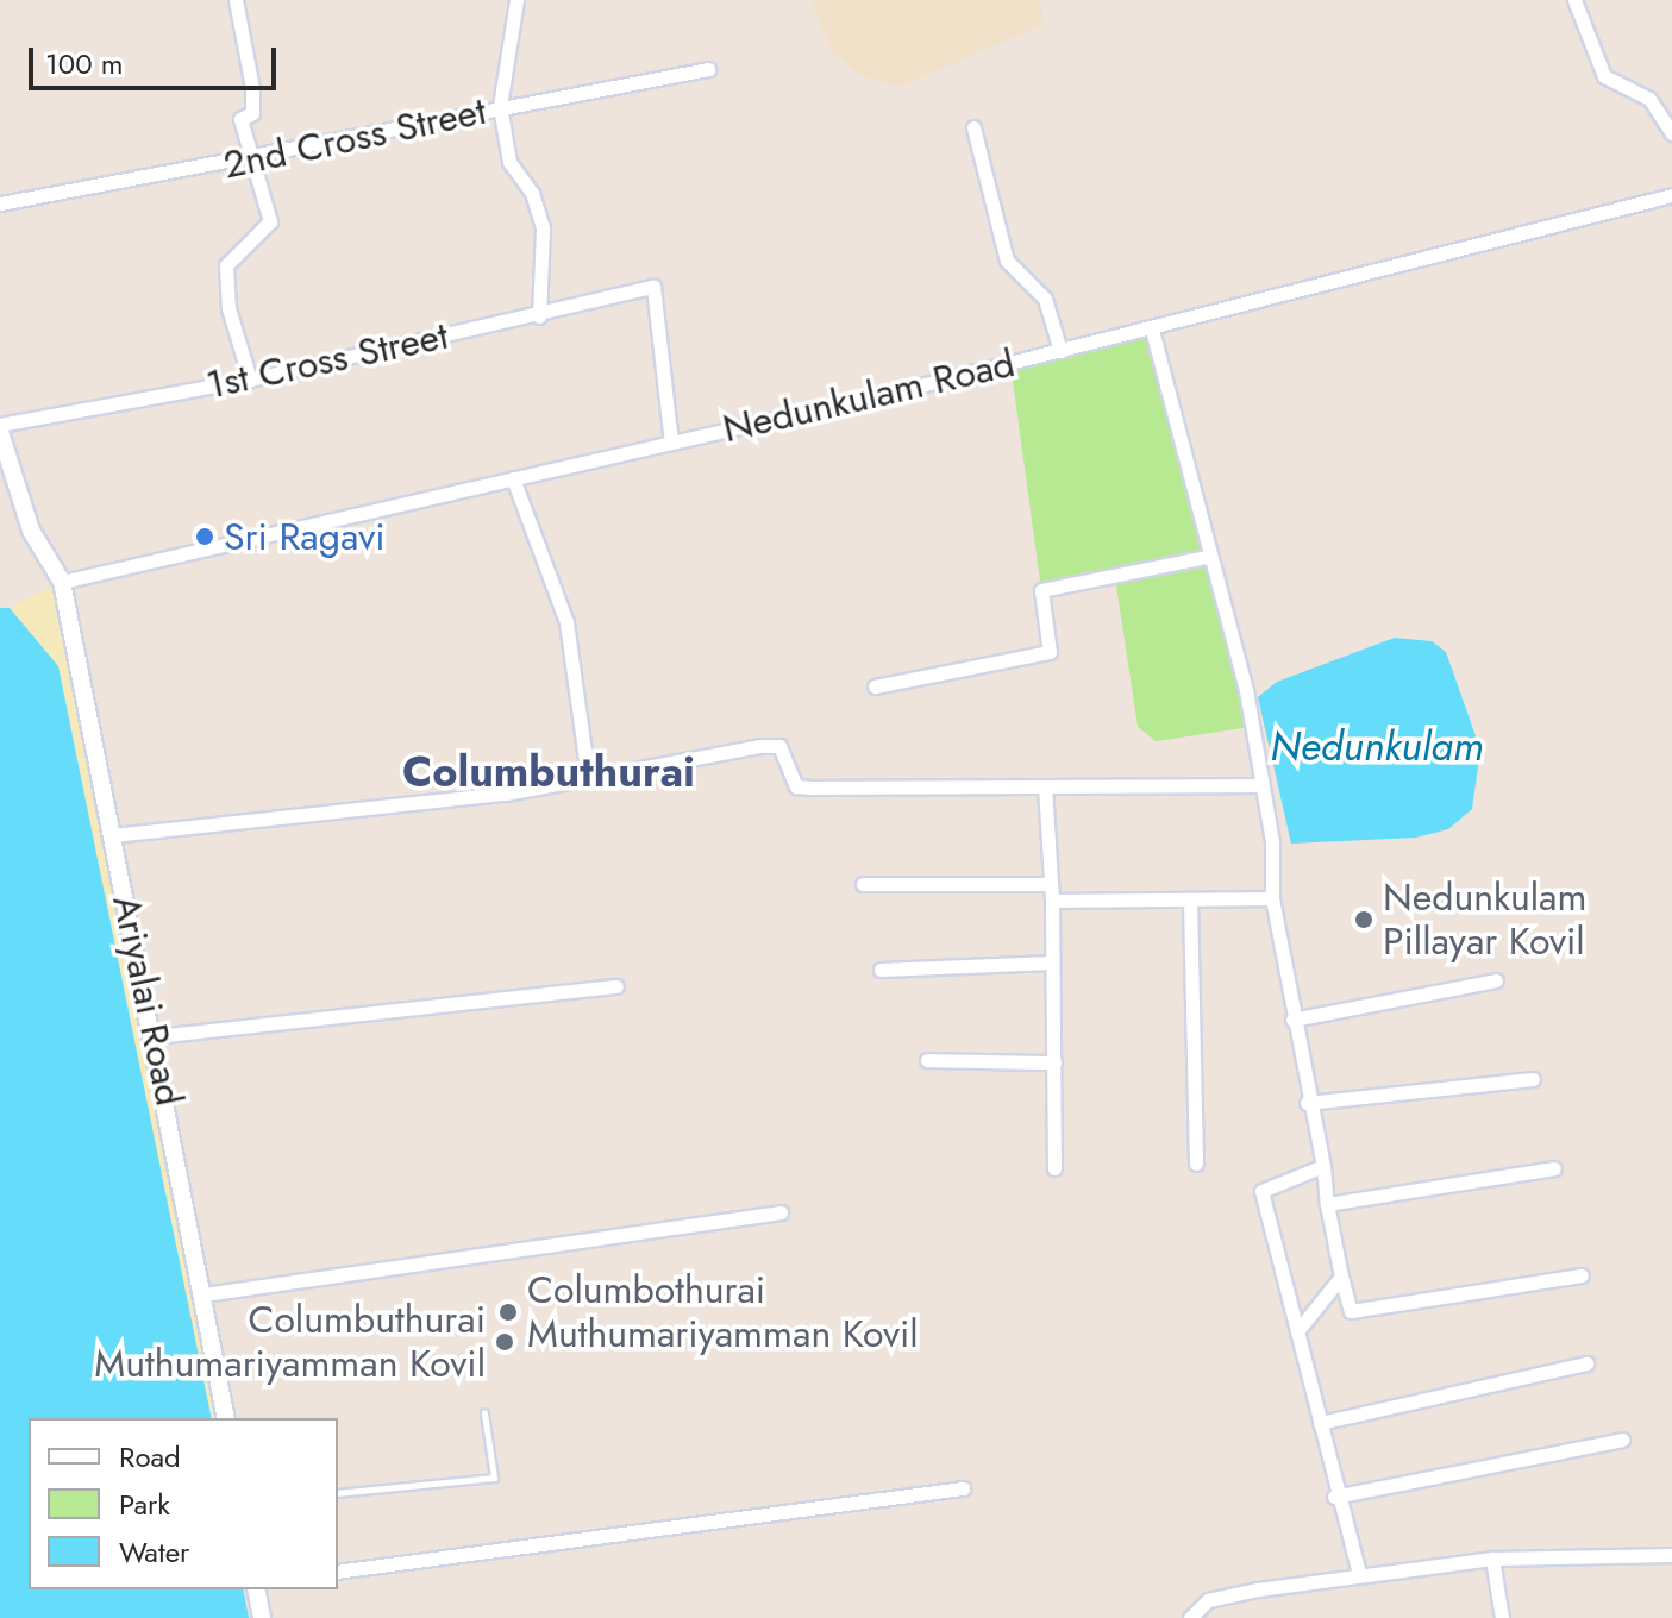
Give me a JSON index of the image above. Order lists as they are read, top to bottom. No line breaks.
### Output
{"streets":{"street":["2nd Cross Street","1st Cross Street","Nedunkulam Road","Ariyalai Road"]},"crossings":[["1st Cross Street","Nedunkulam Road"],["1st Cross Street","Ariyalai Road"],["Nedunkulam Road","Ariyalai Road"]],"districts":["Columbuthurai"],"water":["Nedunkulam"],"places":["Sri Ragavi","Nedunkulam Pillayar Kovil","Columbothurai Muthumariyamman Kovil","Columbuthurai Muthumariyamman Kovil"],"legend":["Road","Park","Water"],"scale_bar":"100 m"}
